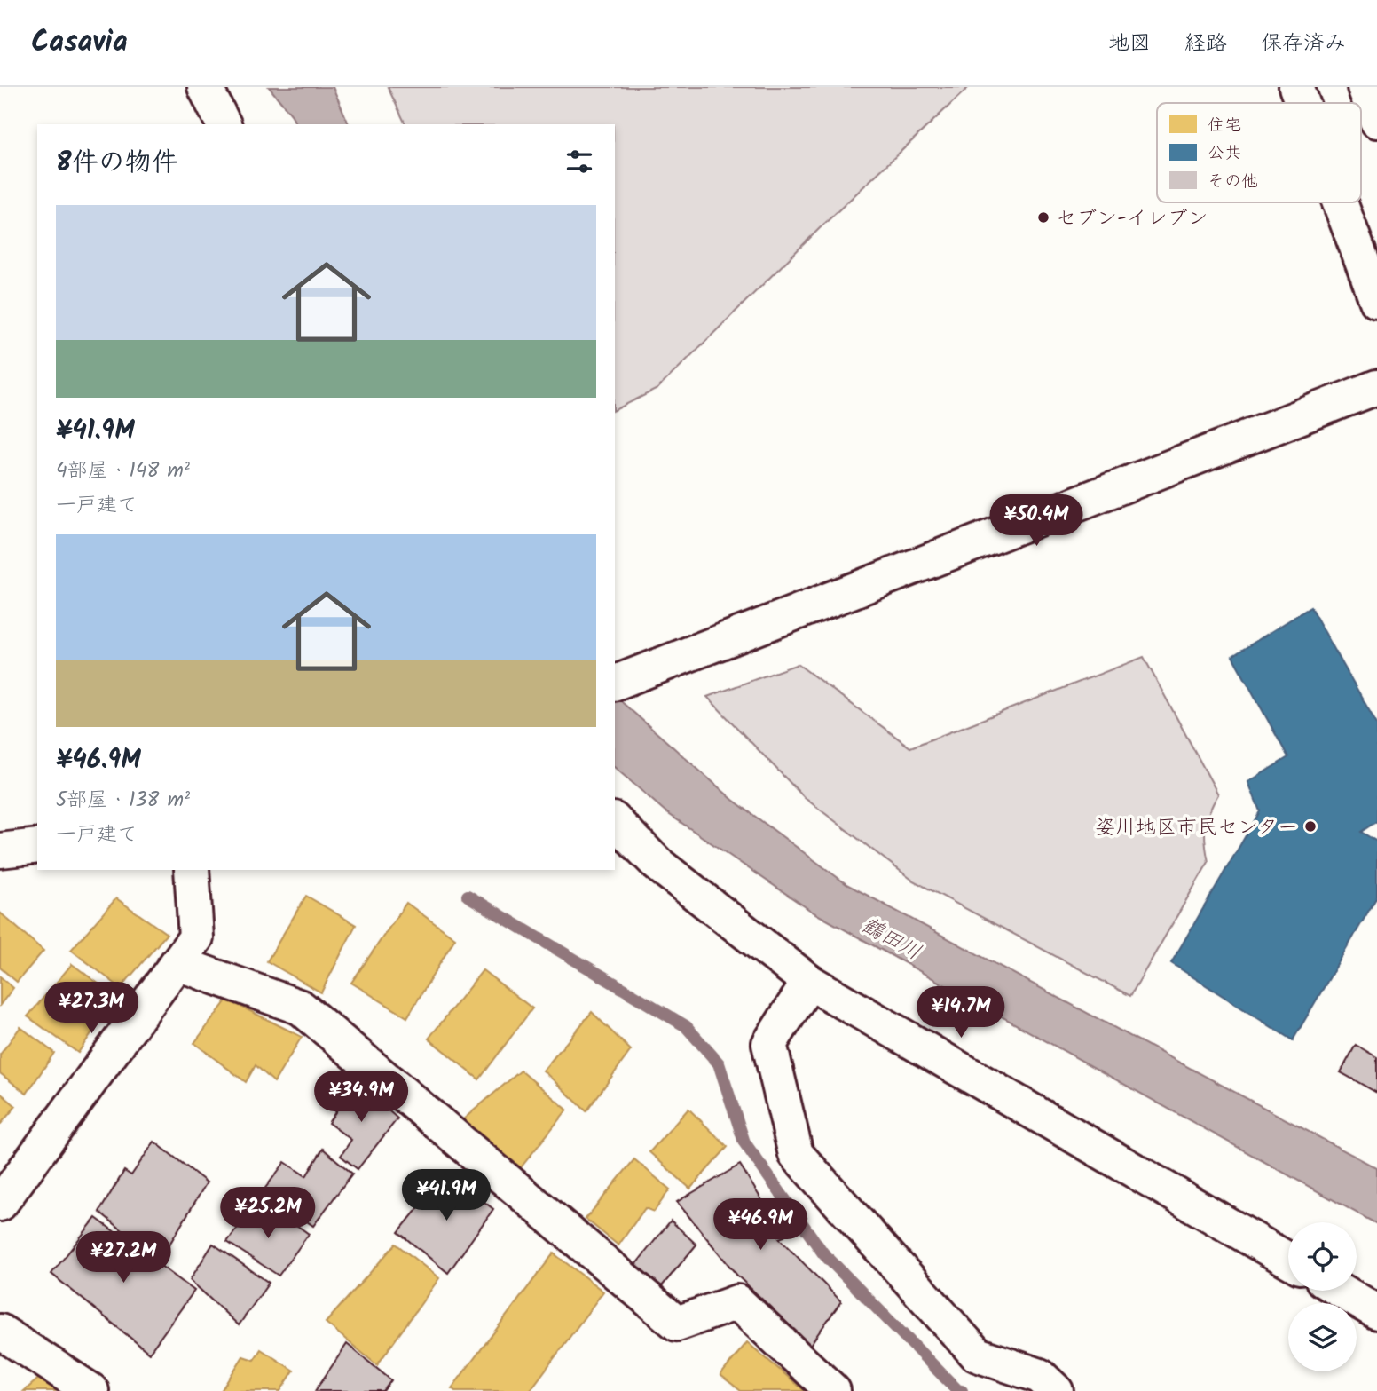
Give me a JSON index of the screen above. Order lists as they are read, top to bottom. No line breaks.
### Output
{"water":["鶴田川"],"places":["セブン-イレブン","姿川地区市民センター"],"legend":["住宅","公共","その他"],"page":{"header":"Casavia","nav":["地図","経路","保存済み"],"heading":"8件の物件","list":[{"name":"¥41.9M","note":"4部屋 · 148 m² · 一戸建て"},{"name":"¥46.9M","note":"5部屋 · 138 m² · 一戸建て"}],"price":["¥50.4M","¥27.3M","¥14.7M","¥34.9M","¥41.9M","¥25.2M","¥46.9M","¥27.2M"]}}
